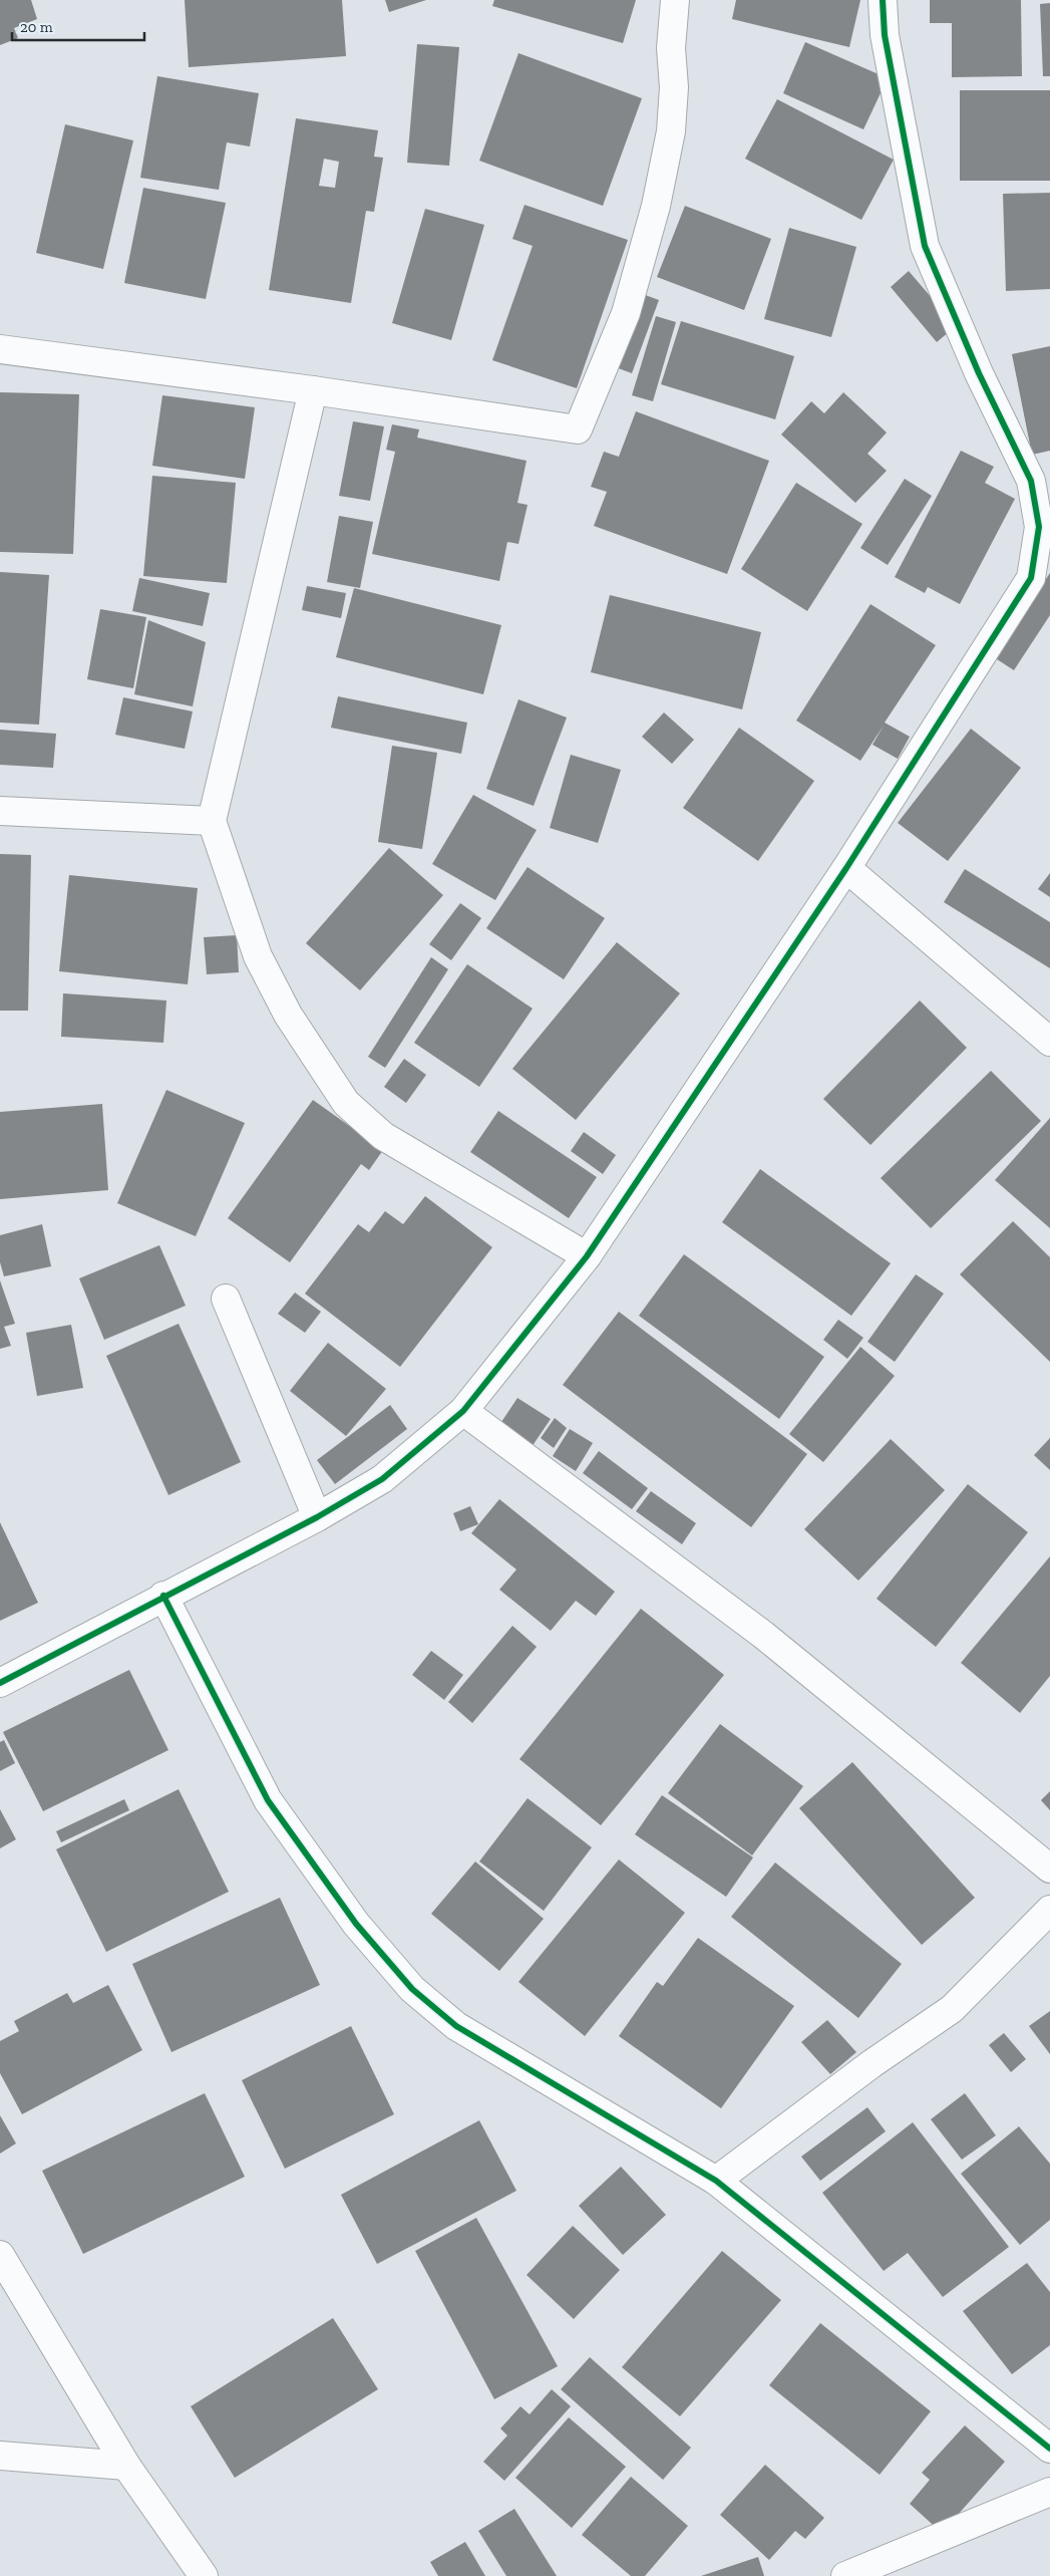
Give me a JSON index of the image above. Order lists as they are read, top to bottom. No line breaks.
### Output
{"scale_bar":"20 m"}
